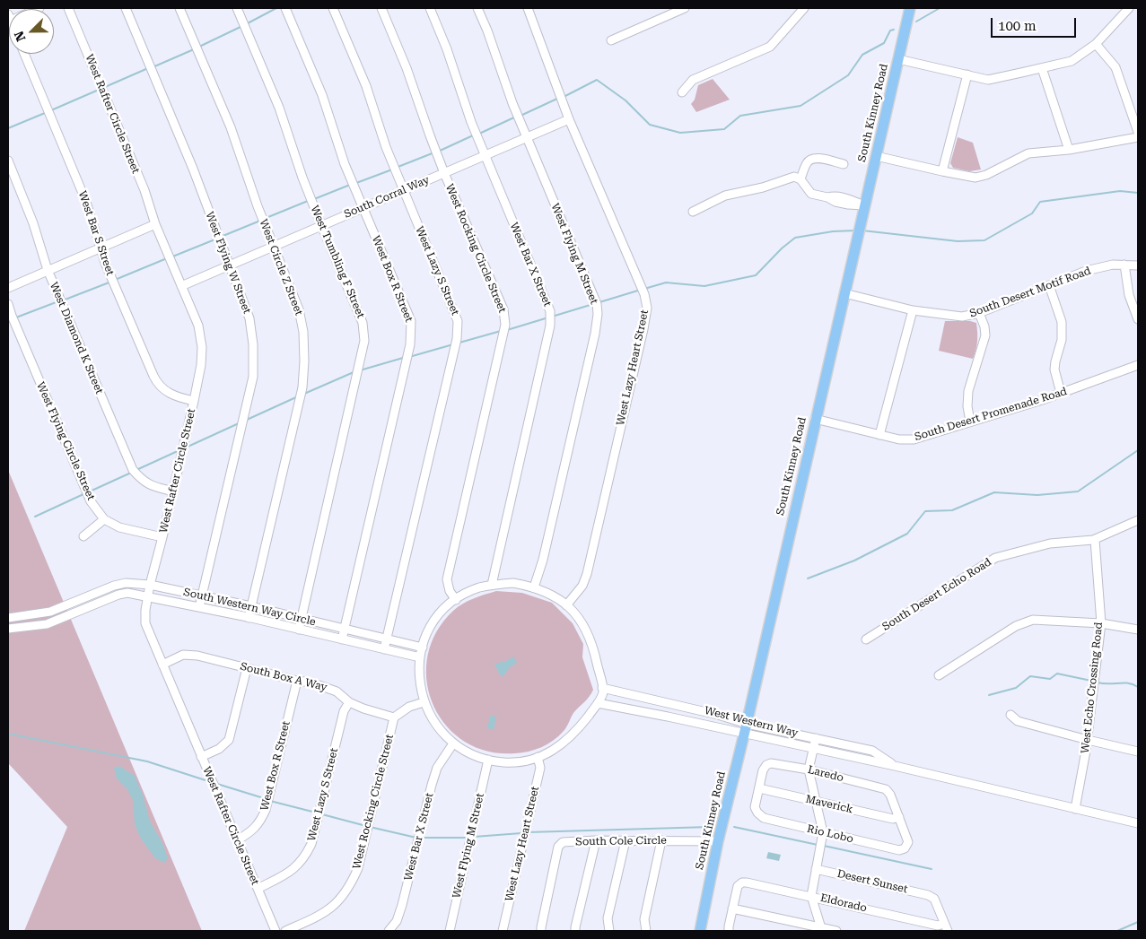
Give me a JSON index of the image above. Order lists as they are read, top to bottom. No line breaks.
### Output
{"streets":{"main road":["South Kinney Road"],"street":["West Rafter Circle Street","South Corral Way","West Bar S Street","West Rocking Circle Street","West Flying M Street","West Tumbling F Street","West Flying W Street","West Bar X Street","West Circle Z Street","West Lazy S Street","West Box R Street","South Desert Motif Road","West Diamond K Street","West Lazy Heart Street","South Desert Promenade Road","West Flying Circle Street","South Desert Echo Road","South Western Way Circle","South Box A Way","West Echo Crossing Road","West Western Way","Laredo","Maverick","Rio Lobo","South Cole Circle","Desert Sunset","Eldorado"]},"crossings":[["South Kinney Road","South Desert Motif Road"],["South Kinney Road","South Desert Promenade Road"],["South Kinney Road","West Western Way"],["South Kinney Road","South Cole Circle"],["West Rafter Circle Street","South Corral Way"],["West Rafter Circle Street","West Bar S Street"],["West Rafter Circle Street","West Lazy S Street"],["West Rafter Circle Street","West Box R Street"],["West Rafter Circle Street","West Diamond K Street"],["West Rafter Circle Street","West Flying Circle Street"],["West Rafter Circle Street","South Western Way Circle"],["West Rafter Circle Street","South Box A Way"],["South Corral Way","West Rocking Circle Street"],["South Corral Way","West Flying M Street"],["South Corral Way","West Tumbling F Street"],["South Corral Way","West Flying W Street"],["South Corral Way","West Bar X Street"],["South Corral Way","West Circle Z Street"],["South Corral Way","West Lazy S Street"],["South Corral Way","West Box R Street"],["South Corral Way","West Lazy Heart Street"],["West Rocking Circle Street","South Box A Way"],["West Tumbling F Street","South Western Way Circle"],["West Flying W Street","South Western Way Circle"],["West Circle Z Street","South Western Way Circle"],["West Lazy S Street","South Western Way Circle"],["West Lazy S Street","South Box A Way"],["West Box R Street","South Western Way Circle"],["West Box R Street","South Box A Way"],["South Desert Echo Road","West Echo Crossing Road"],["West Echo Crossing Road","West Western Way"],["Laredo","Maverick"],["Laredo","Rio Lobo"],["Maverick","Rio Lobo"],["Desert Sunset","Eldorado"]],"scale_bar":"100 m","north":"bottom left"}
